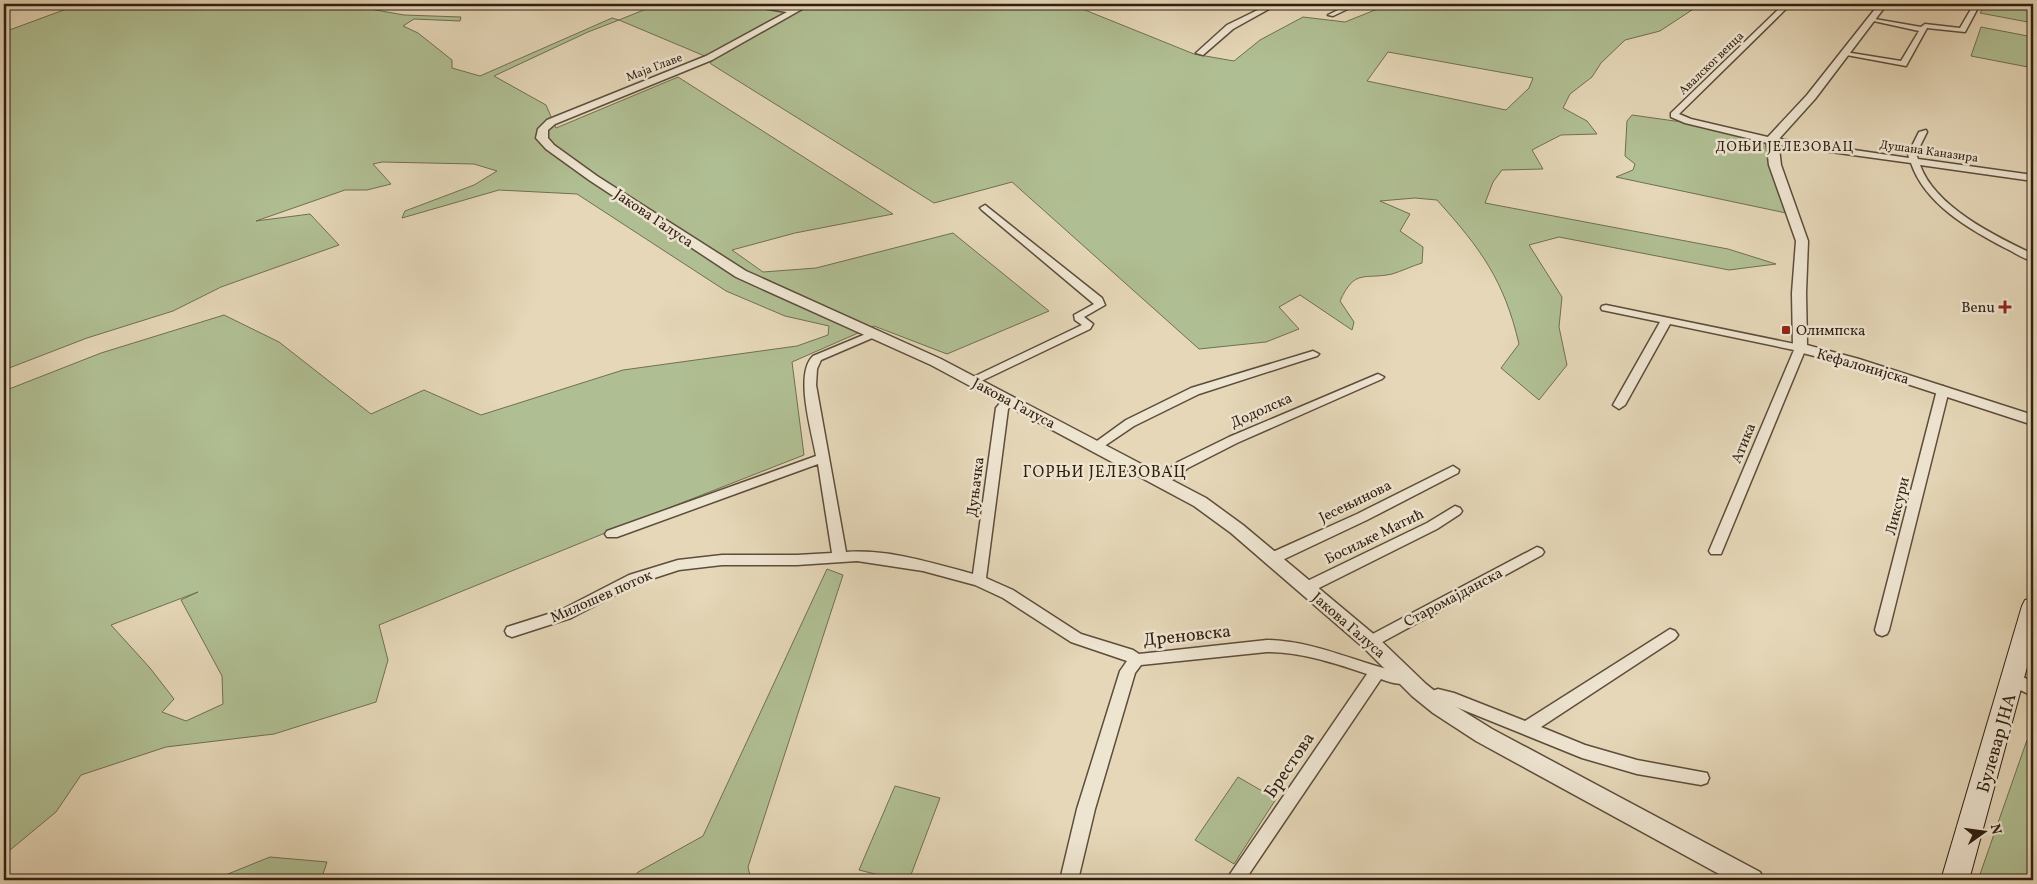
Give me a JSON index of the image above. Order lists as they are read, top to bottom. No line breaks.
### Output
{"streets":{"main road":["Булевар ЈНА"],"street":["Авалског венца","Маја Главе","Душана Каназира","Јакова Галуса","Кефалонијска","Додолска","Атика","Дуњачка","Јесењинова","Ликсури","Босиљке Матић","Милошев поток","Старомајданска","Дреновска","Брестова"]},"crossings":[["Авалског венца","Душана Каназира"],["Маја Главе","Јакова Галуса"],["Јакова Галуса","Додолска"],["Јакова Галуса","Дуњачка"],["Јакова Галуса","Јесењинова"],["Јакова Галуса","Босиљке Матић"],["Јакова Галуса","Старомајданска"],["Јакова Галуса","Дреновска"],["Кефалонијска","Атика"],["Кефалонијска","Ликсури"],["Дуњачка","Милошев поток"],["Милошев поток","Дреновска"],["Дреновска","Брестова"]],"districts":["ДОЊИ ЈЕЛЕЗОВАЦ","ГОРЊИ ЈЕЛЕЗОВАЦ"],"places":{"health":["Benu"],"transit":["Олимпска"]},"north":"right"}
